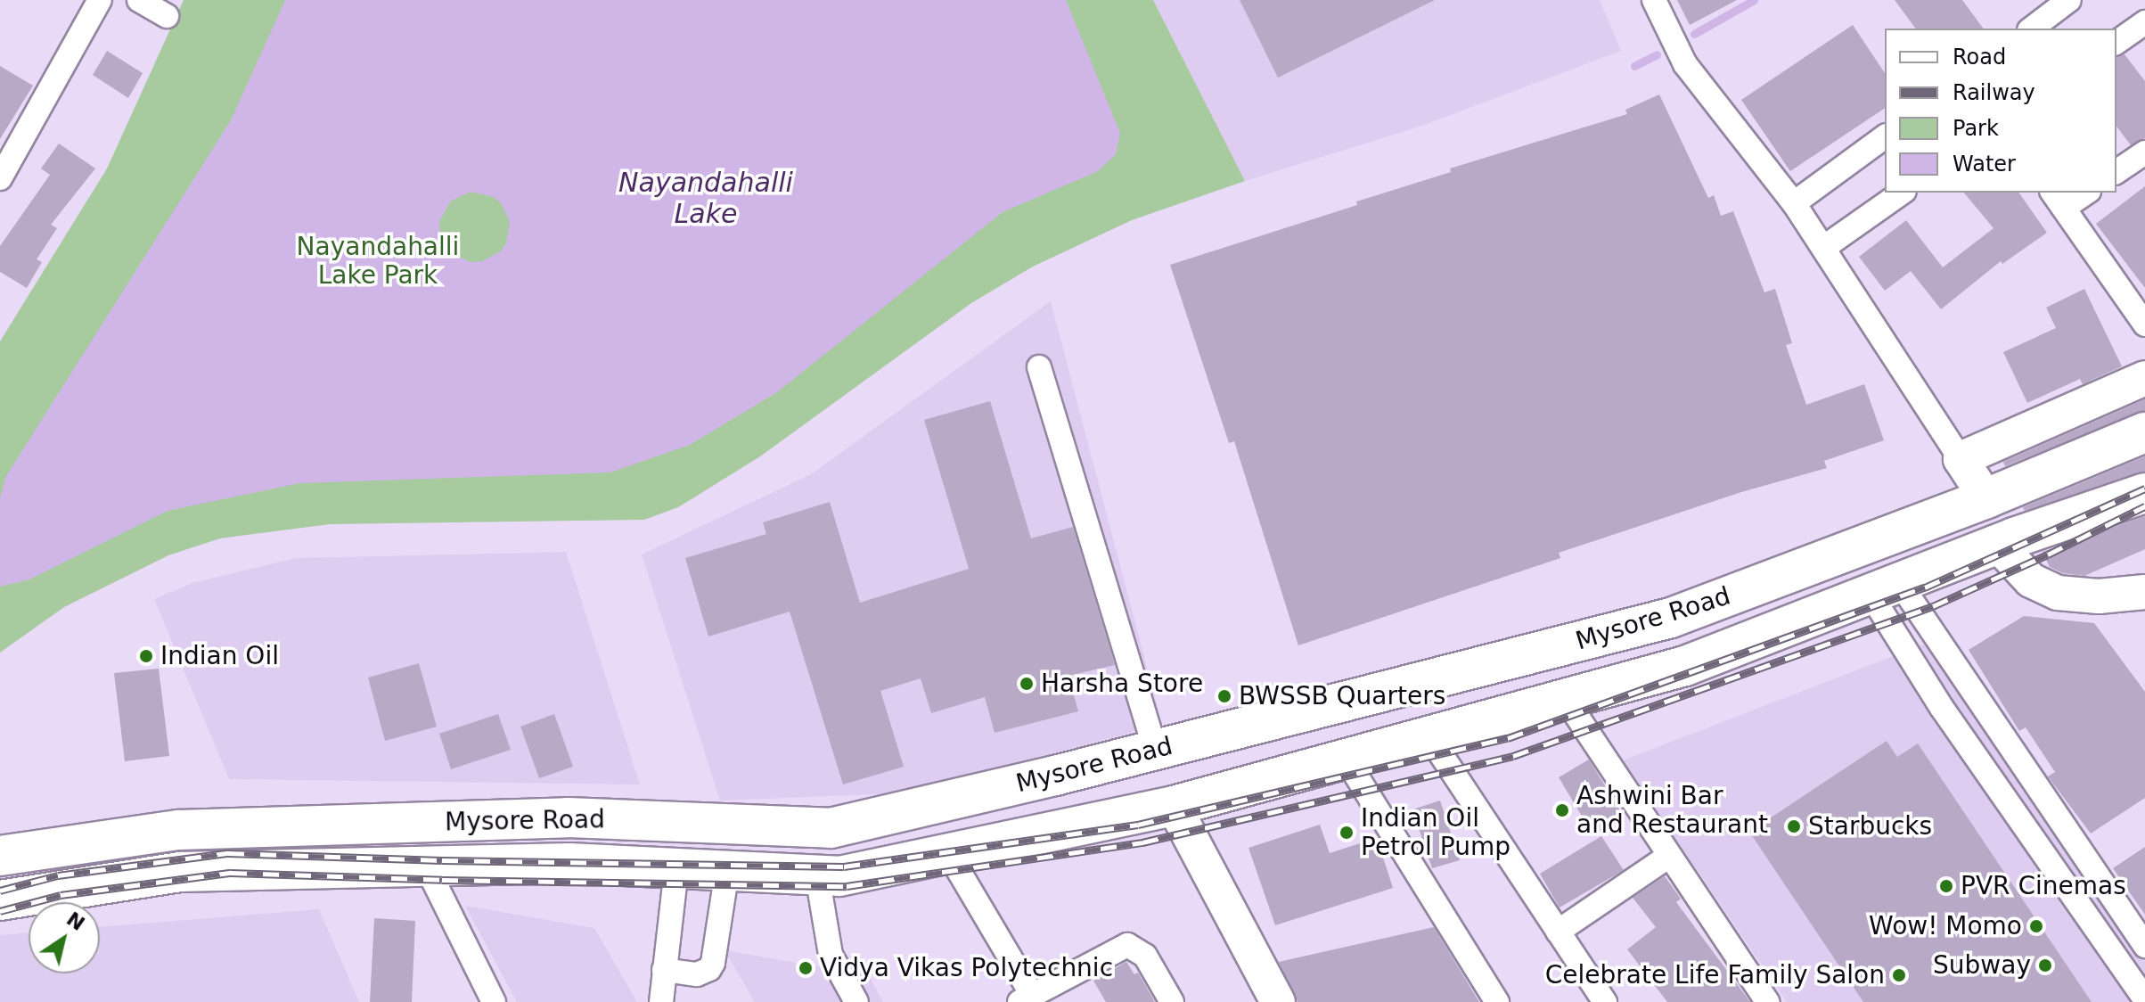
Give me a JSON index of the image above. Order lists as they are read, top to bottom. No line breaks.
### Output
{"streets":{"highway":["Mysore Road"]},"water":["Nayandahalli Lake"],"parks":["Nayandahalli Lake Park"],"places":["Indian Oil","Harsha Store","BWSSB Quarters","Ashwini Bar and Restaurant","Starbucks","Indian Oil Petrol Pump","PVR Cinemas","Wow! Momo","Subway","Vidya Vikas Polytechnic","Celebrate Life Family Salon"],"legend":["Road","Railway","Park","Water"],"north":"top right"}
